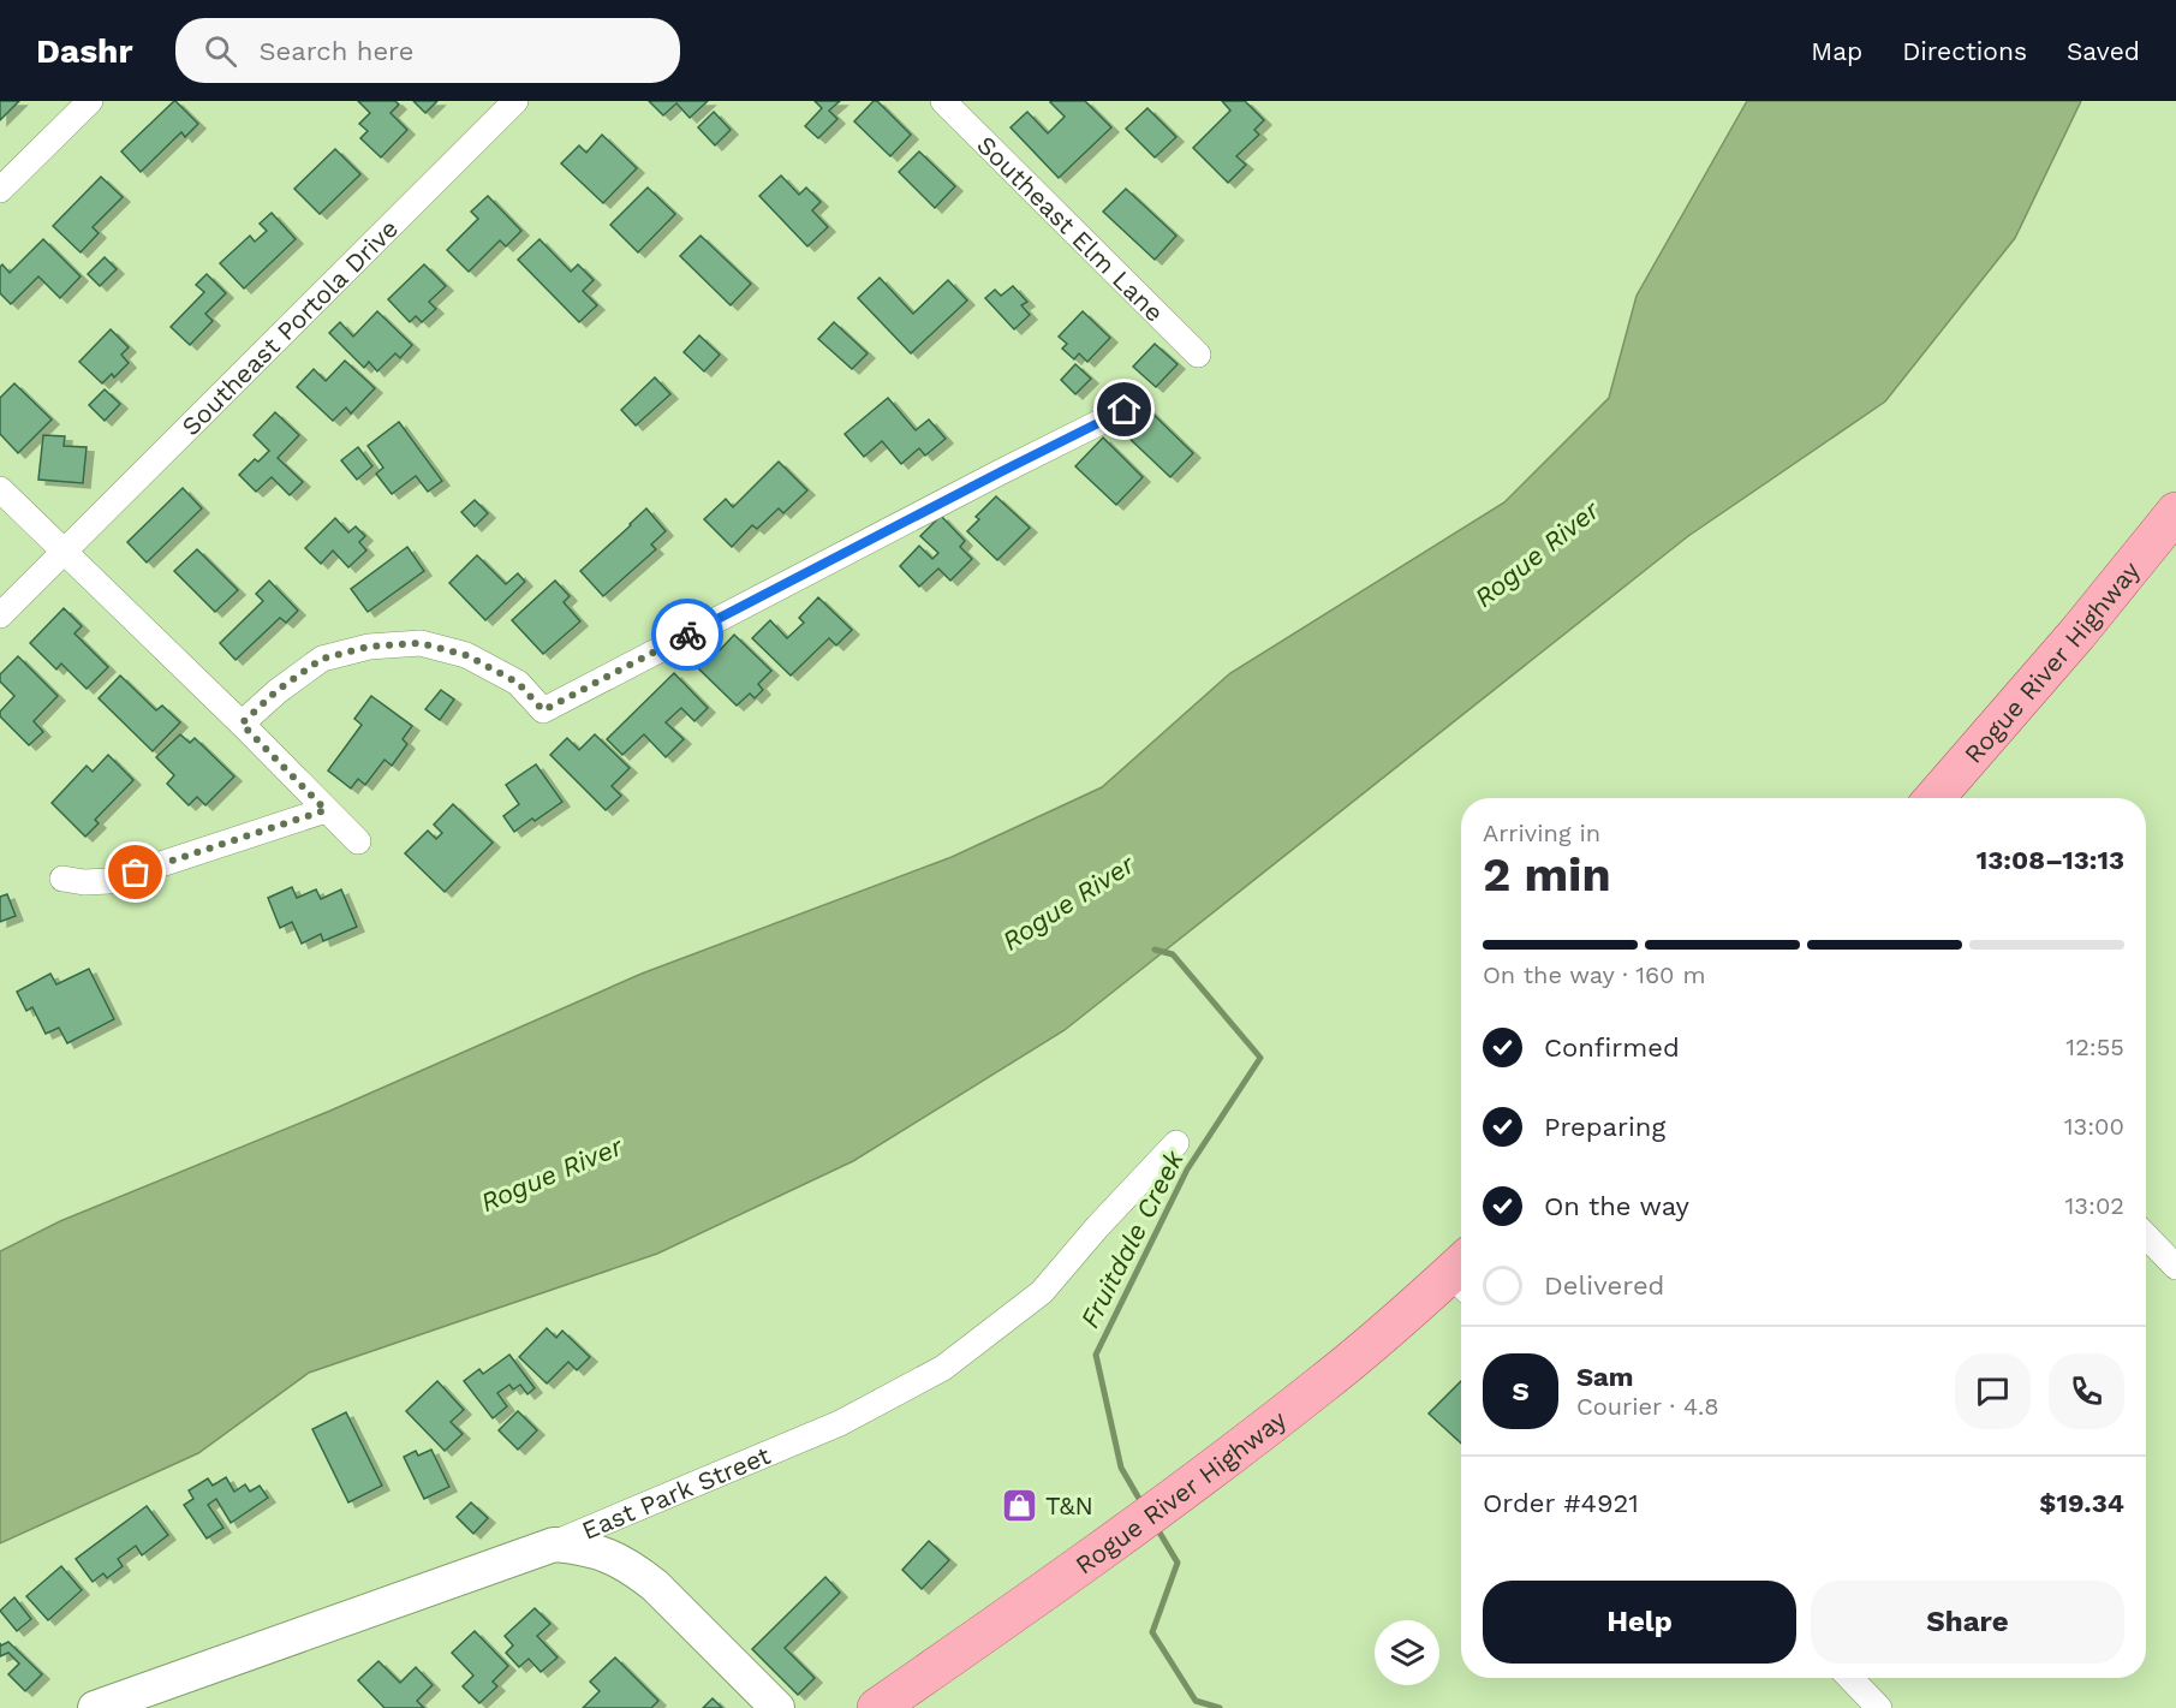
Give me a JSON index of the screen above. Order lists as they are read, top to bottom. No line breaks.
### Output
{"streets":{"main road":["Rogue River Highway"],"street":["Southeast Elm Lane","Southeast Portola Drive","East Park Street"]},"water":["Rogue River","Fruitdale Creek"],"places":{"shop":["T&N"]},"page":{"header":"Dashr","search":"Search here","nav":["Map","Directions","Saved"],"heading":["2 min","Arriving in","13:08–13:13"],"panel":["Sam","Courier · 4.8","Order #4921","$19.34"],"bar":"On the way · 160 m","list":[["Confirmed","12:55"],["Preparing","13:00"],["On the way","13:02"],"Delivered"],"round":"S","buttons":["Help","Share"]}}
